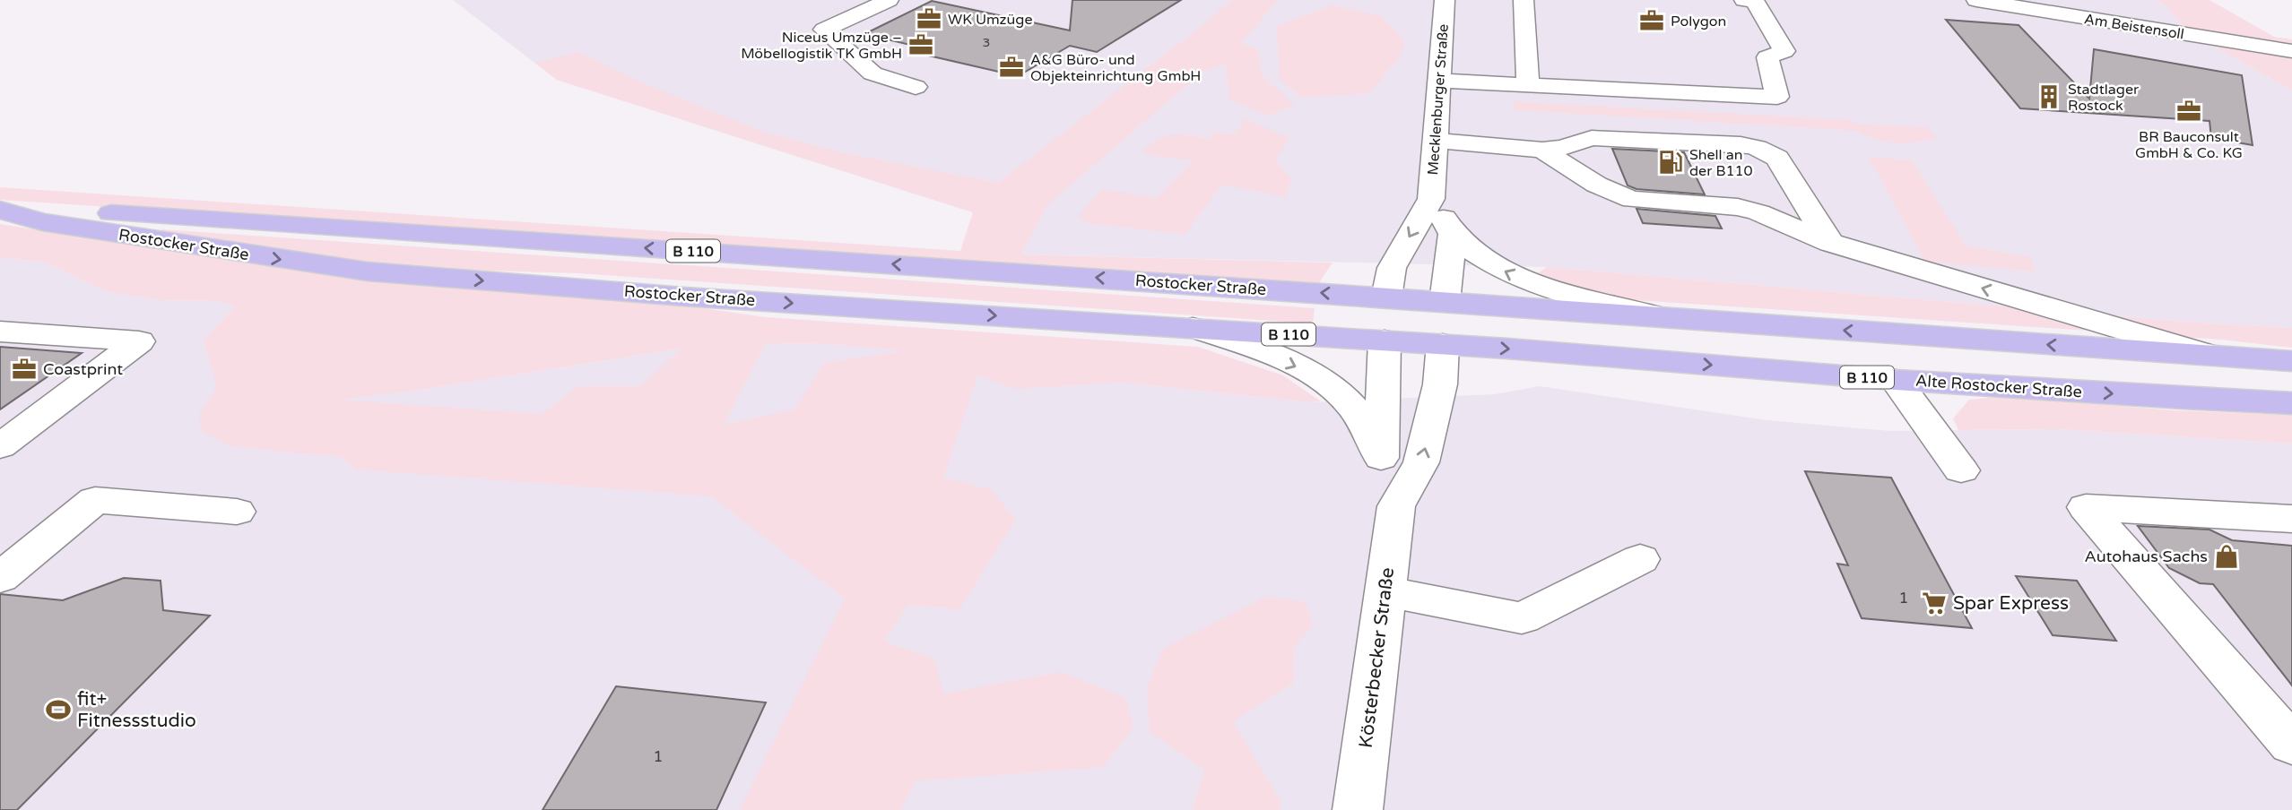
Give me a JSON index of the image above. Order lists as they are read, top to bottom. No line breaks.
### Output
{"streets":{"main road":["Rostocker Straße","B 110","Alte Rostocker Straße"],"street":["Am Beistensoll","Mecklenburger Straße","Kösterbecker Straße"]},"crossings":[["Mecklenburger Straße","Rostocker Straße"],["Rostocker Straße","B 110"],["Rostocker Straße","Alte Rostocker Straße"],["Rostocker Straße","Kösterbecker Straße"],["Alte Rostocker Straße","Kösterbecker Straße"]],"places":{"office":["WK Umzüge","Polygon","Niceus Umzüge – Möbellogistik TK GmbH","A&G Büro- und Objekteinrichtung GmbH","BR Bauconsult GmbH & Co. KG","Coastprint"],"building":["Stadtlager Rostock"],"fuel station":["Shell an der B110"],"shop":["Autohaus Sachs"],"supermarket":["Spar Express"],"sports":["fit+ Fitnessstudio"]},"house_numbers":["3","1","1"]}
